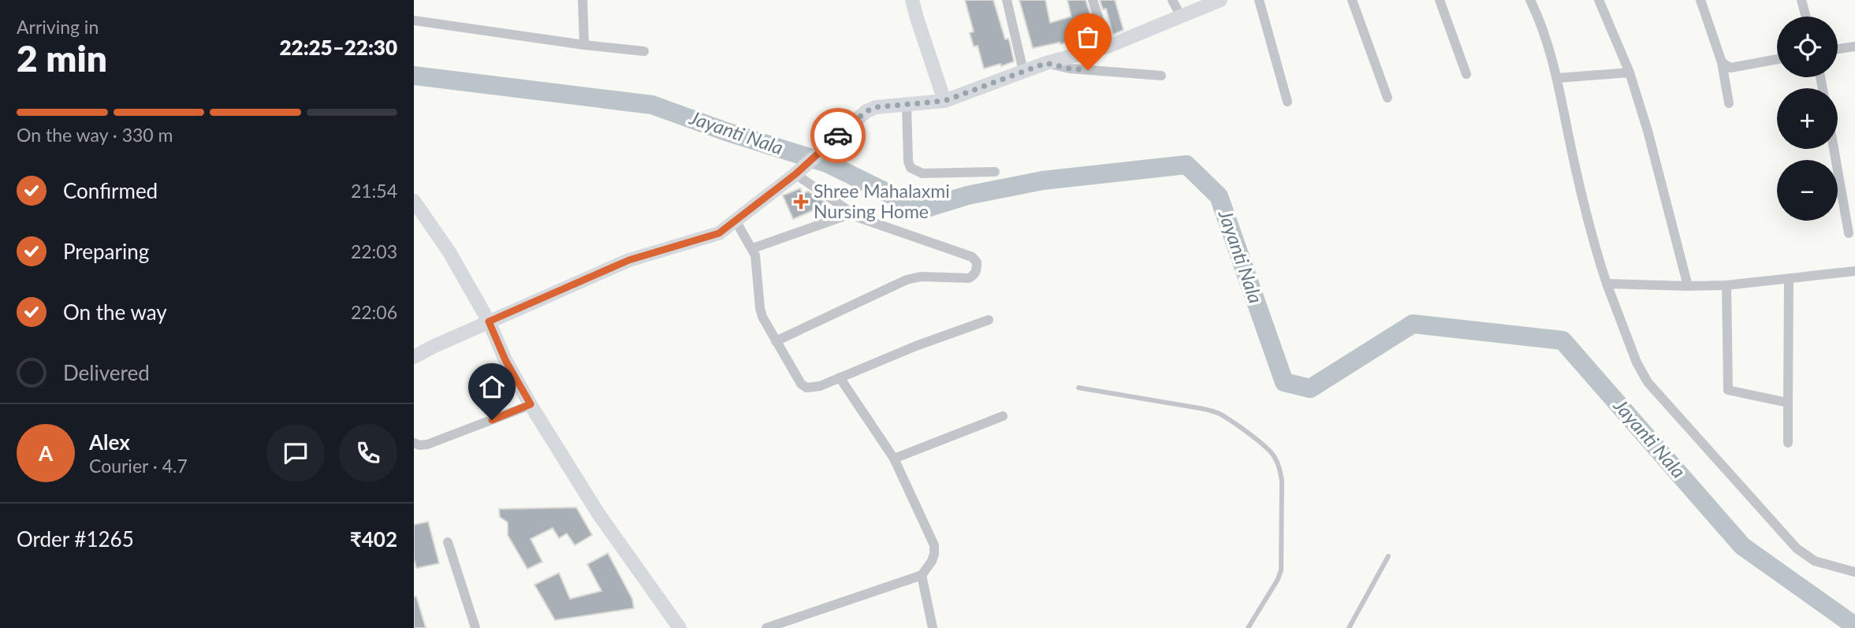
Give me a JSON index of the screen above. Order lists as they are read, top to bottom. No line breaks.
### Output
{"water":["Jayanti Nala"],"places":{"health":["Shree Mahalaxmi Nursing Home"]},"page":{"heading":["2 min","Arriving in","22:25–22:30"],"panel":["Alex","Courier · 4.7","Order #1265","₹402"],"map_buttons":["+","−"],"bar":"On the way · 330 m","list":[["Confirmed","21:54"],["Preparing","22:03"],["On the way","22:06"],"Delivered"],"round":"A"}}
